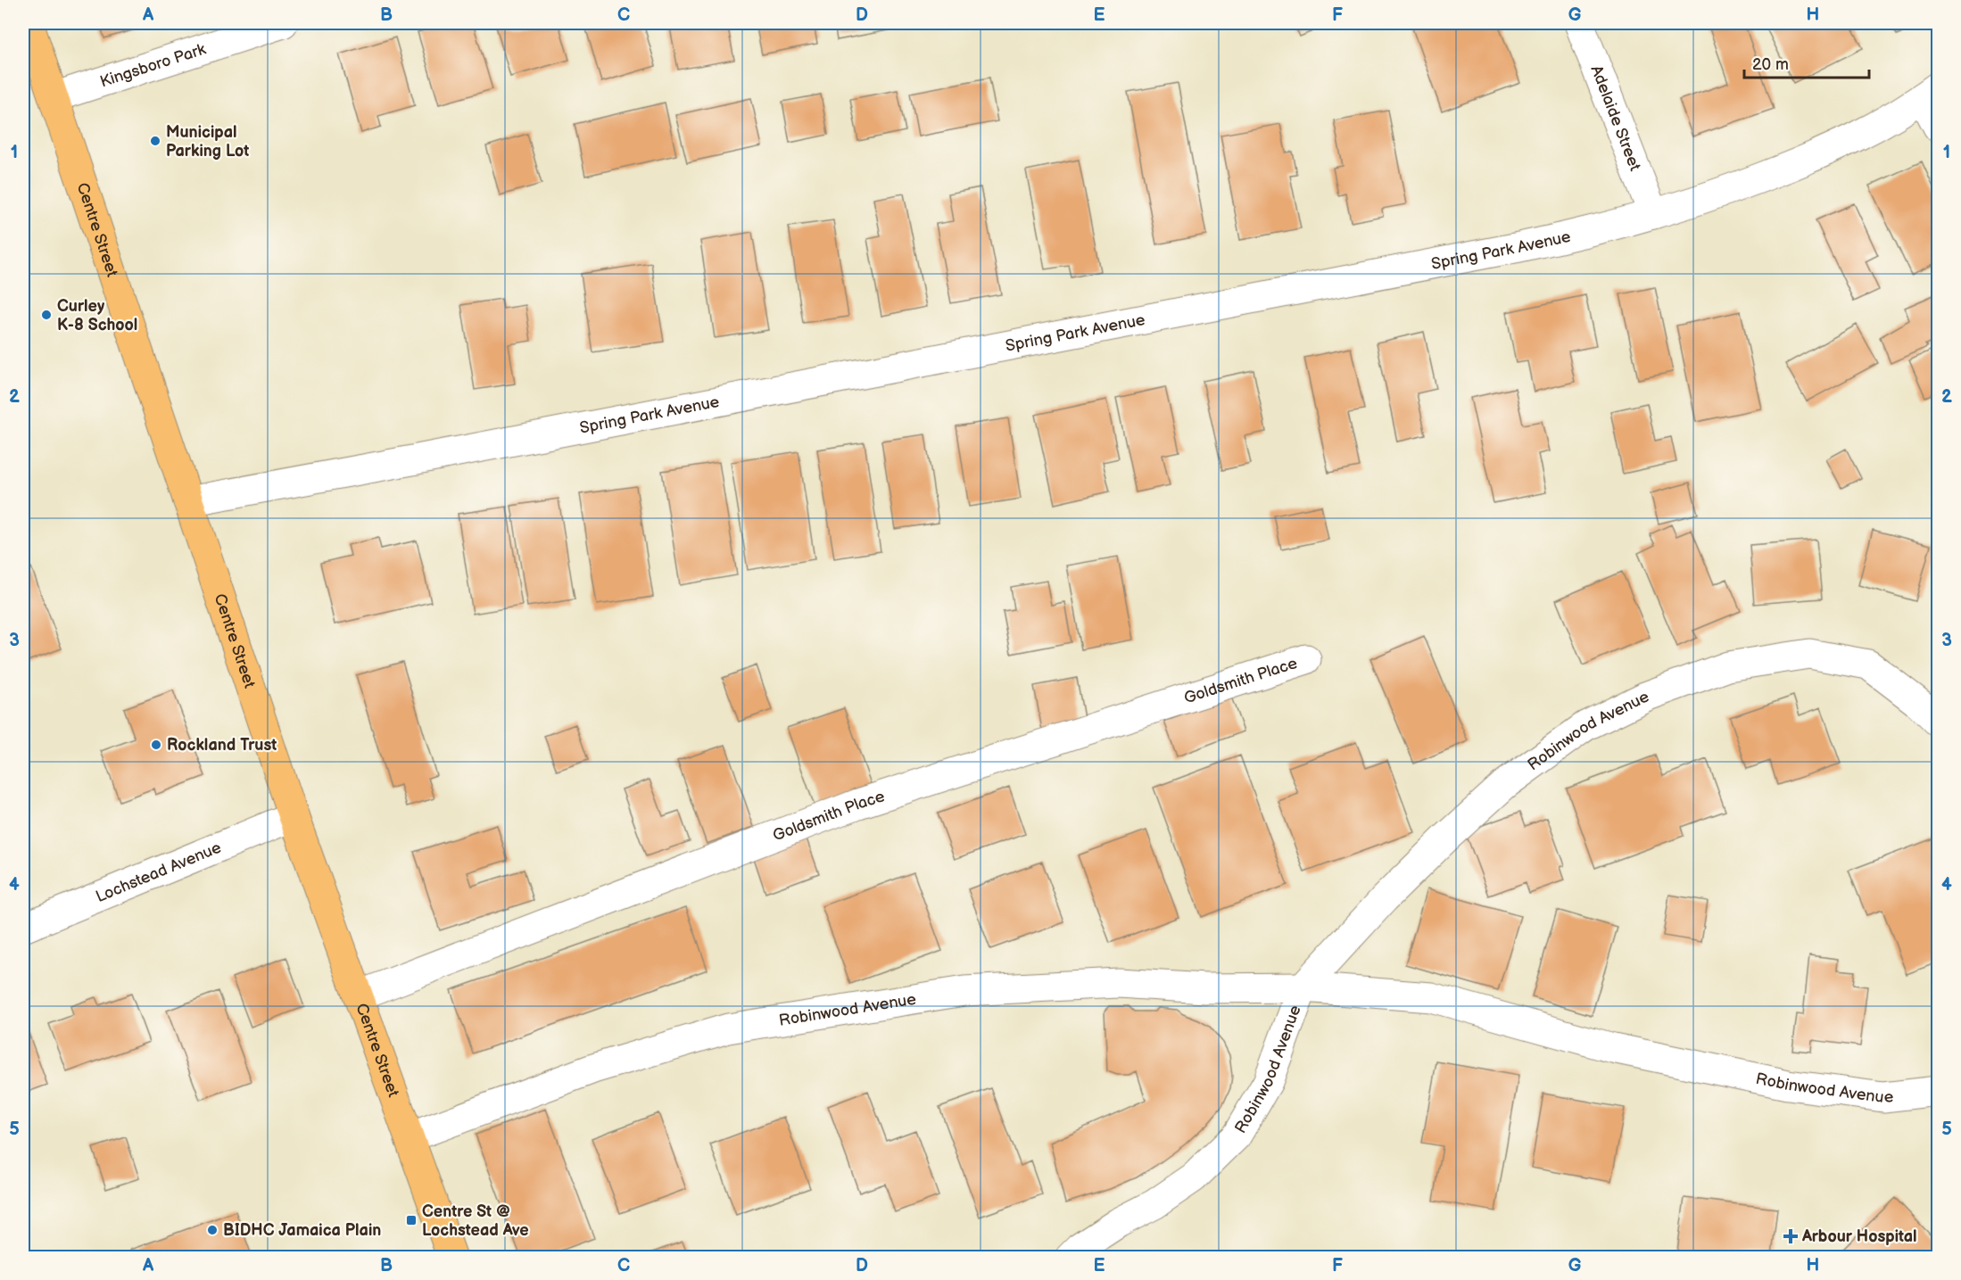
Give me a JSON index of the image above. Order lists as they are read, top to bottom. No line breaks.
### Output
{"streets":{"main road":["Centre Street"],"street":["Kingsboro Park","Adelaide Street","Spring Park Avenue","Goldsmith Place","Robinwood Avenue","Lochstead Avenue"]},"crossings":[["Kingsboro Park","Centre Street"],["Adelaide Street","Spring Park Avenue"],["Centre Street","Spring Park Avenue"],["Centre Street","Goldsmith Place"],["Centre Street","Robinwood Avenue"],["Centre Street","Lochstead Avenue"]],"places":{"other":["Municipal Parking Lot","Curley K-8 School","Rockland Trust","BIDHC Jamaica Plain"],"transit":["Centre St @ Lochstead Ave"],"health":["Arbour Hospital"]},"scale_bar":"20 m","grid":{"columns":["A","B","C","D","E","F","G","H"],"rows":["1","2","3","4","5"]}}
